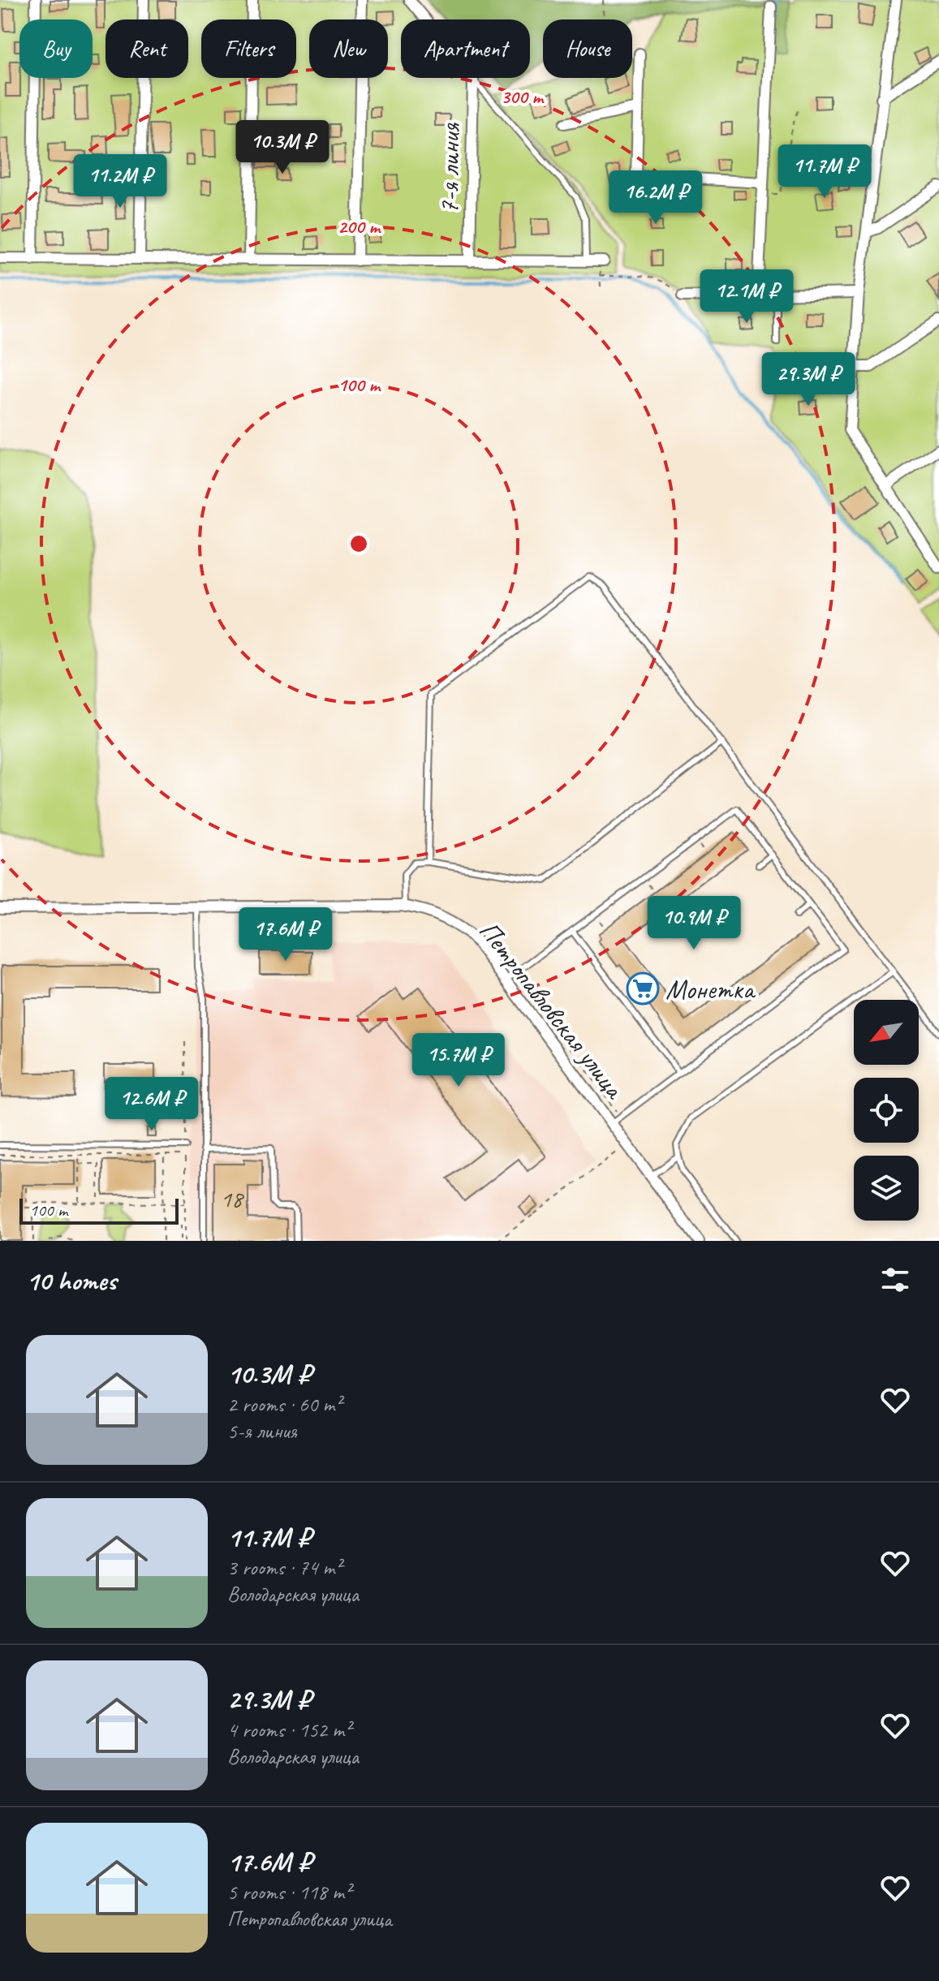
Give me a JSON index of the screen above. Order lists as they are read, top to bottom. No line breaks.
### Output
{"streets":{"street":["7-я линия","Петропавловская улица"]},"places":{"supermarket":["Монетка"]},"house_numbers":["18"],"scale_bar":"100 m","north":"bottom left","page":{"chip":["Buy","Rent","Filters","New","Apartment","House"],"price":["10.3M ₽","11.7M ₽","11.2M ₽","16.2M ₽","12.1M ₽","29.3M ₽","10.9M ₽","17.6M ₽","15.7M ₽","12.6M ₽"],"scale":"100 m","heading":"10 homes","list":[{"name":"10.3M ₽","note":"2 rooms · 60 m² · 5-я линия"},{"name":"11.7M ₽","note":"3 rooms · 74 m² · Володарская улица"},{"name":"29.3M ₽","note":"4 rooms · 152 m² · Володарская улица"},{"name":"17.6M ₽","note":"5 rooms · 118 m² · Петропавловская улица"}]},"rings":["300 m","200 m","100 m"]}
